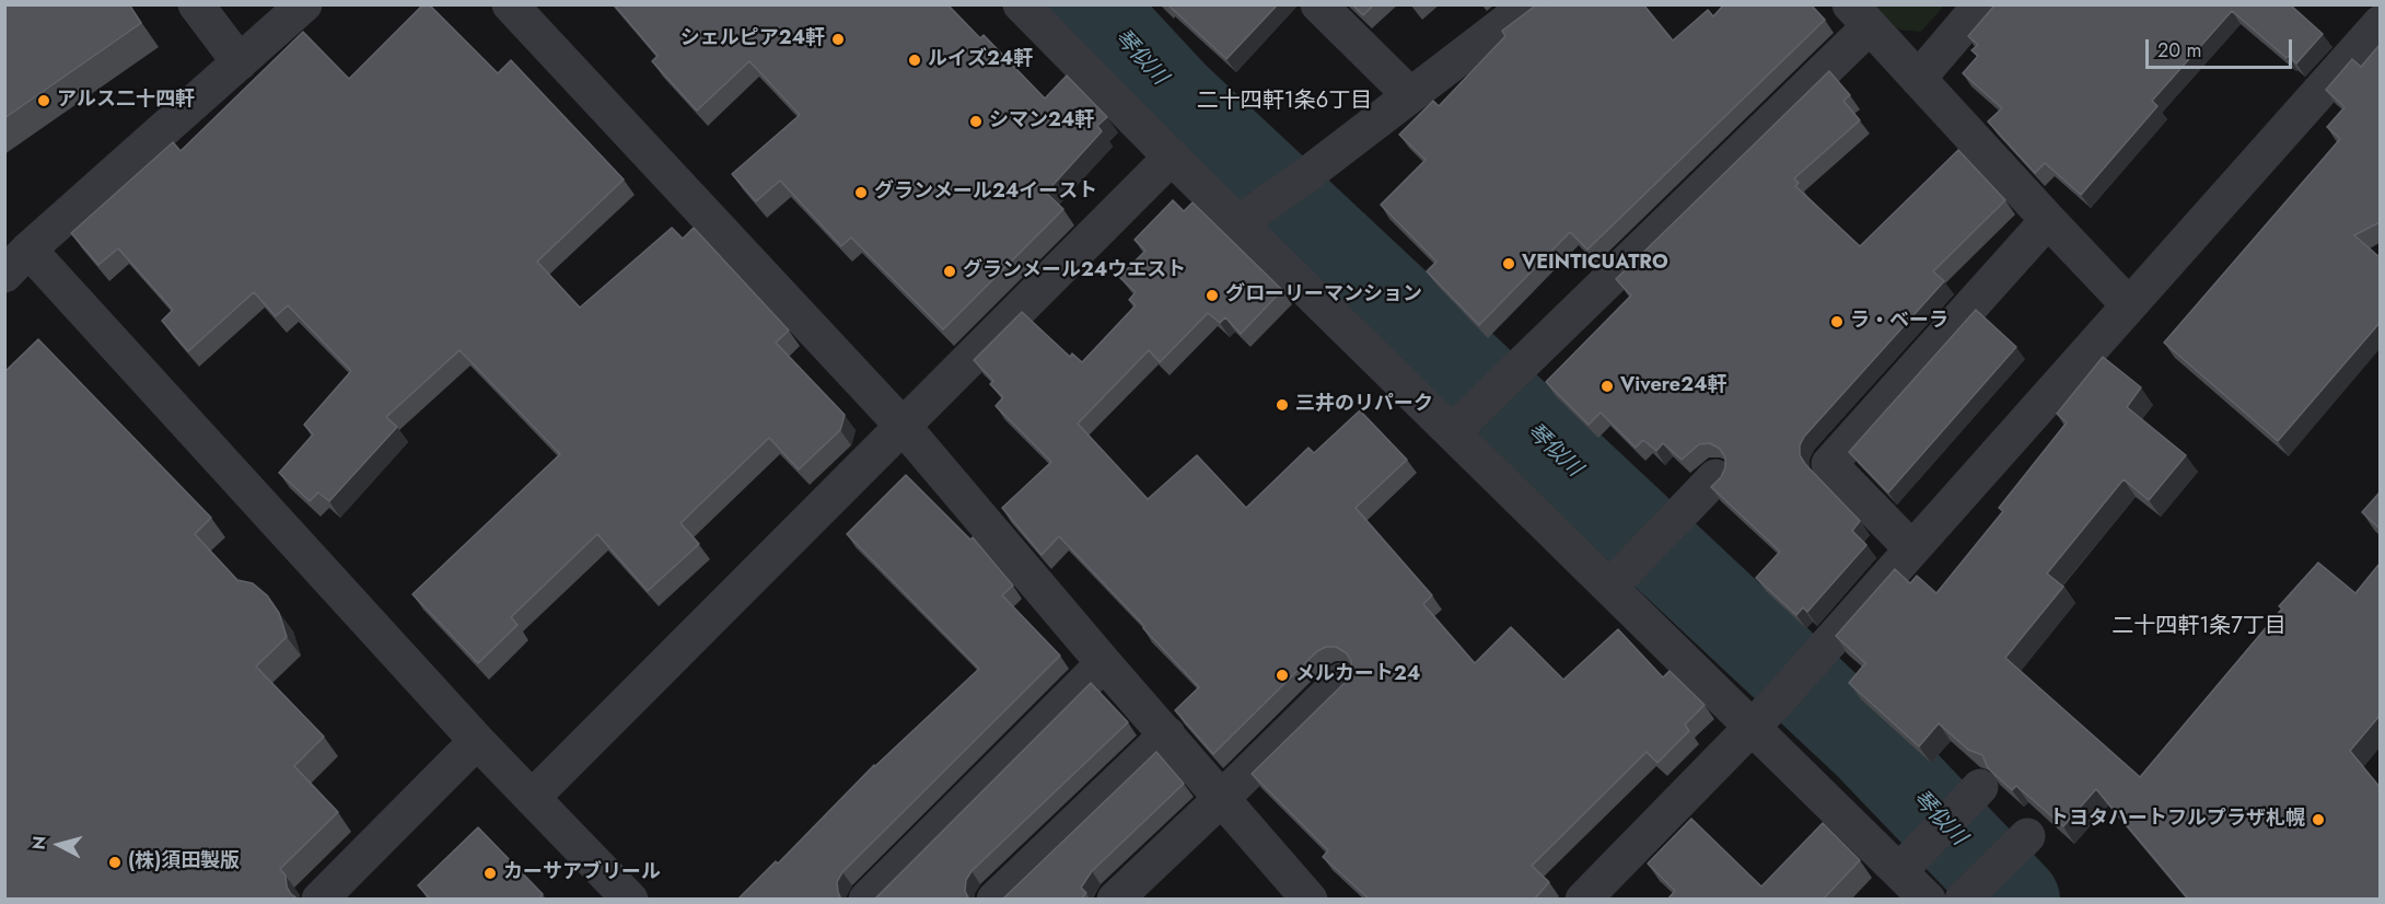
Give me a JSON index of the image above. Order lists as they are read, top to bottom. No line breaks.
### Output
{"districts":["二十四軒1条6丁目","二十四軒1条7丁目"],"water":["琴似川"],"places":["シェルピア24軒","ルイズ24軒","アルス二十四軒","シマン24軒","グランメール24イースト","VEINTICUATRO","グランメール24ウエスト","グローリーマンション","ラ・ベーラ","Vivere24軒","三井のリパーク","メルカート24","トヨタハートフルプラザ札幌","(株)須田製版","カーサアブリール"],"scale_bar":"20 m","north":"left"}
